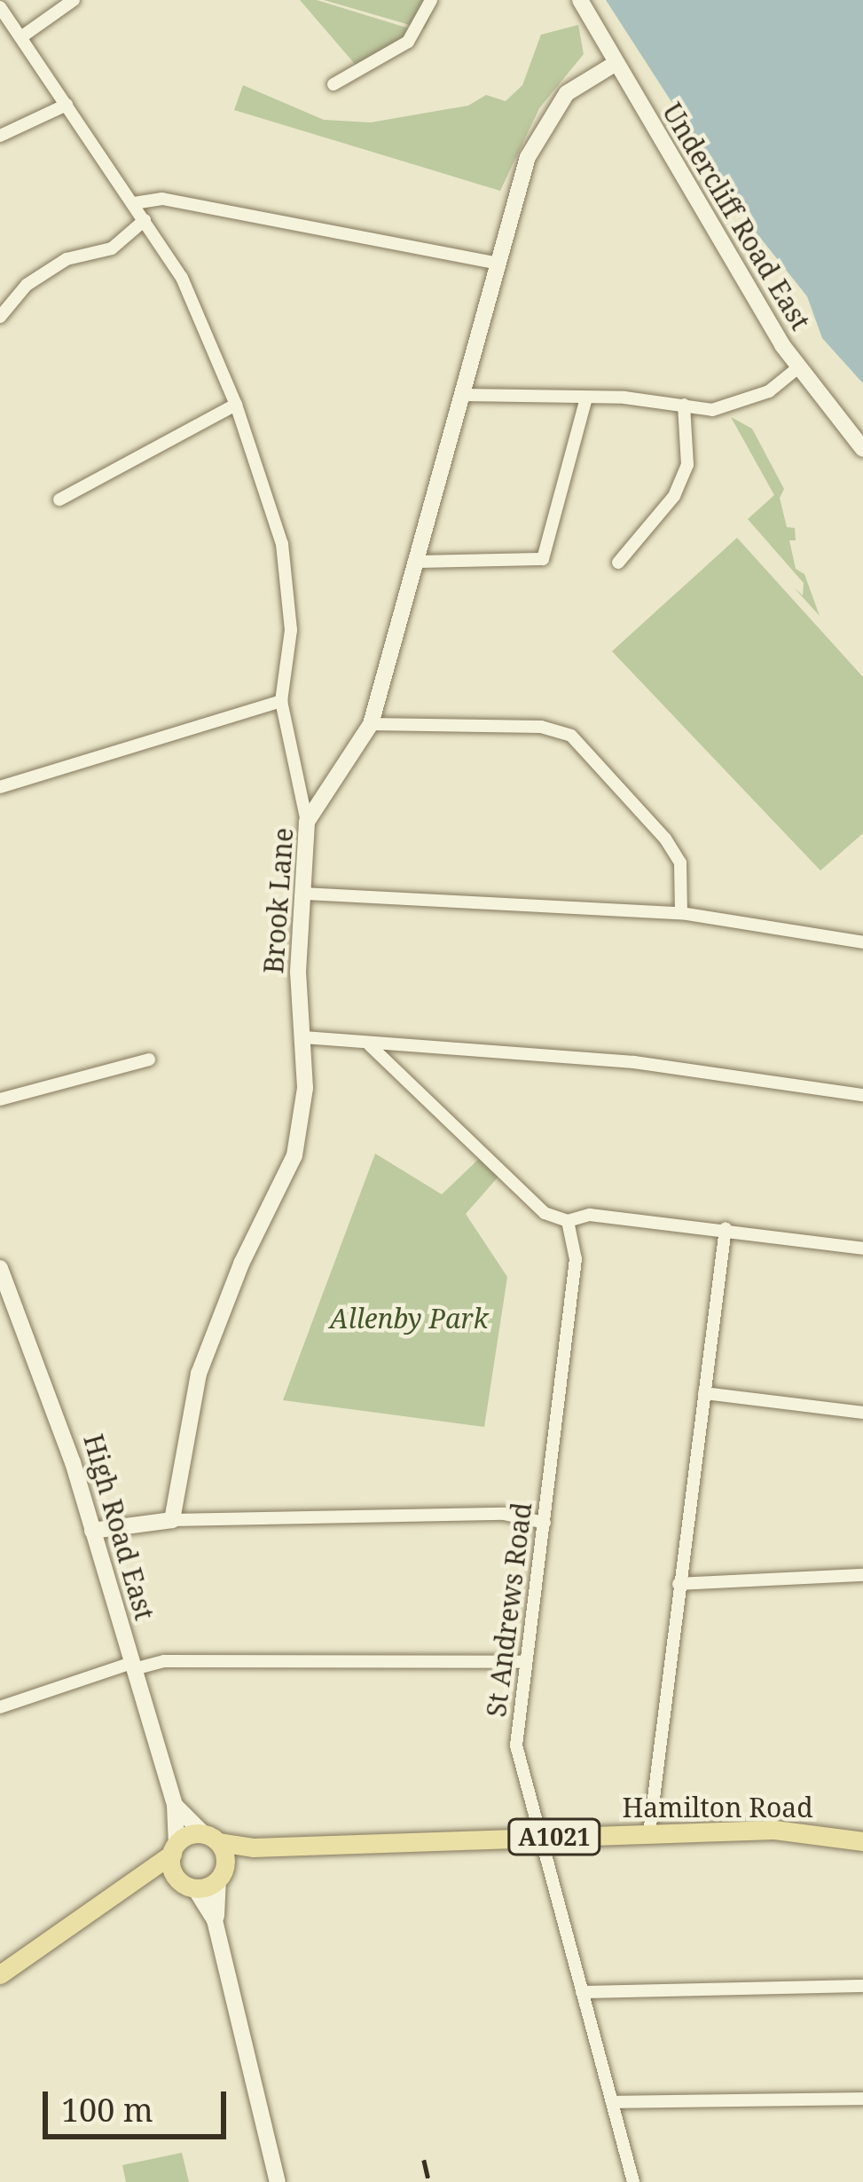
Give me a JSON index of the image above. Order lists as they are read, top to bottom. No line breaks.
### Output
{"streets":{"main road":["Hamilton Road","A1021"],"street":["Undercliff Road East","Brook Lane","High Road East","St Andrews Road"]},"crossings":[["Undercliff Road East","Brook Lane"],["High Road East","Hamilton Road"],["St Andrews Road","Hamilton Road"]],"parks":["Allenby Park"],"scale_bar":"100 m"}
